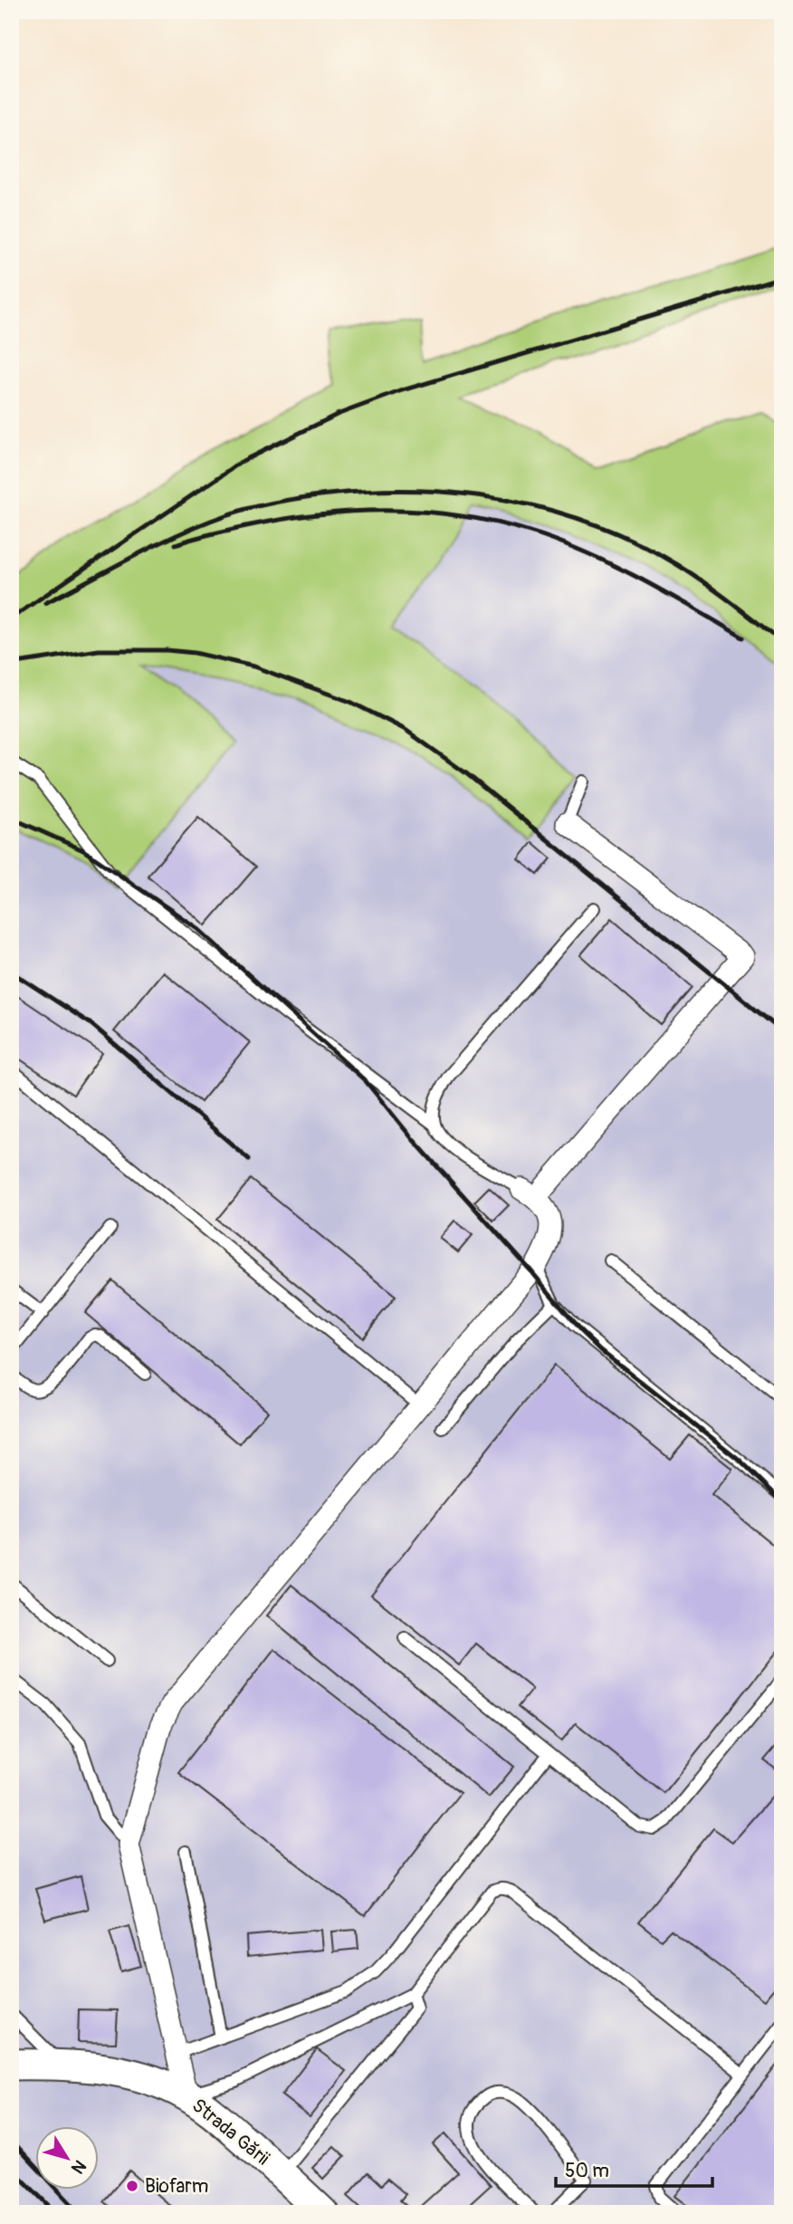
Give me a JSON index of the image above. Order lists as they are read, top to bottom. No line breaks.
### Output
{"streets":{"main road":["Strada Gării"]},"places":["Biofarm"],"scale_bar":"50 m","north":"bottom right"}
